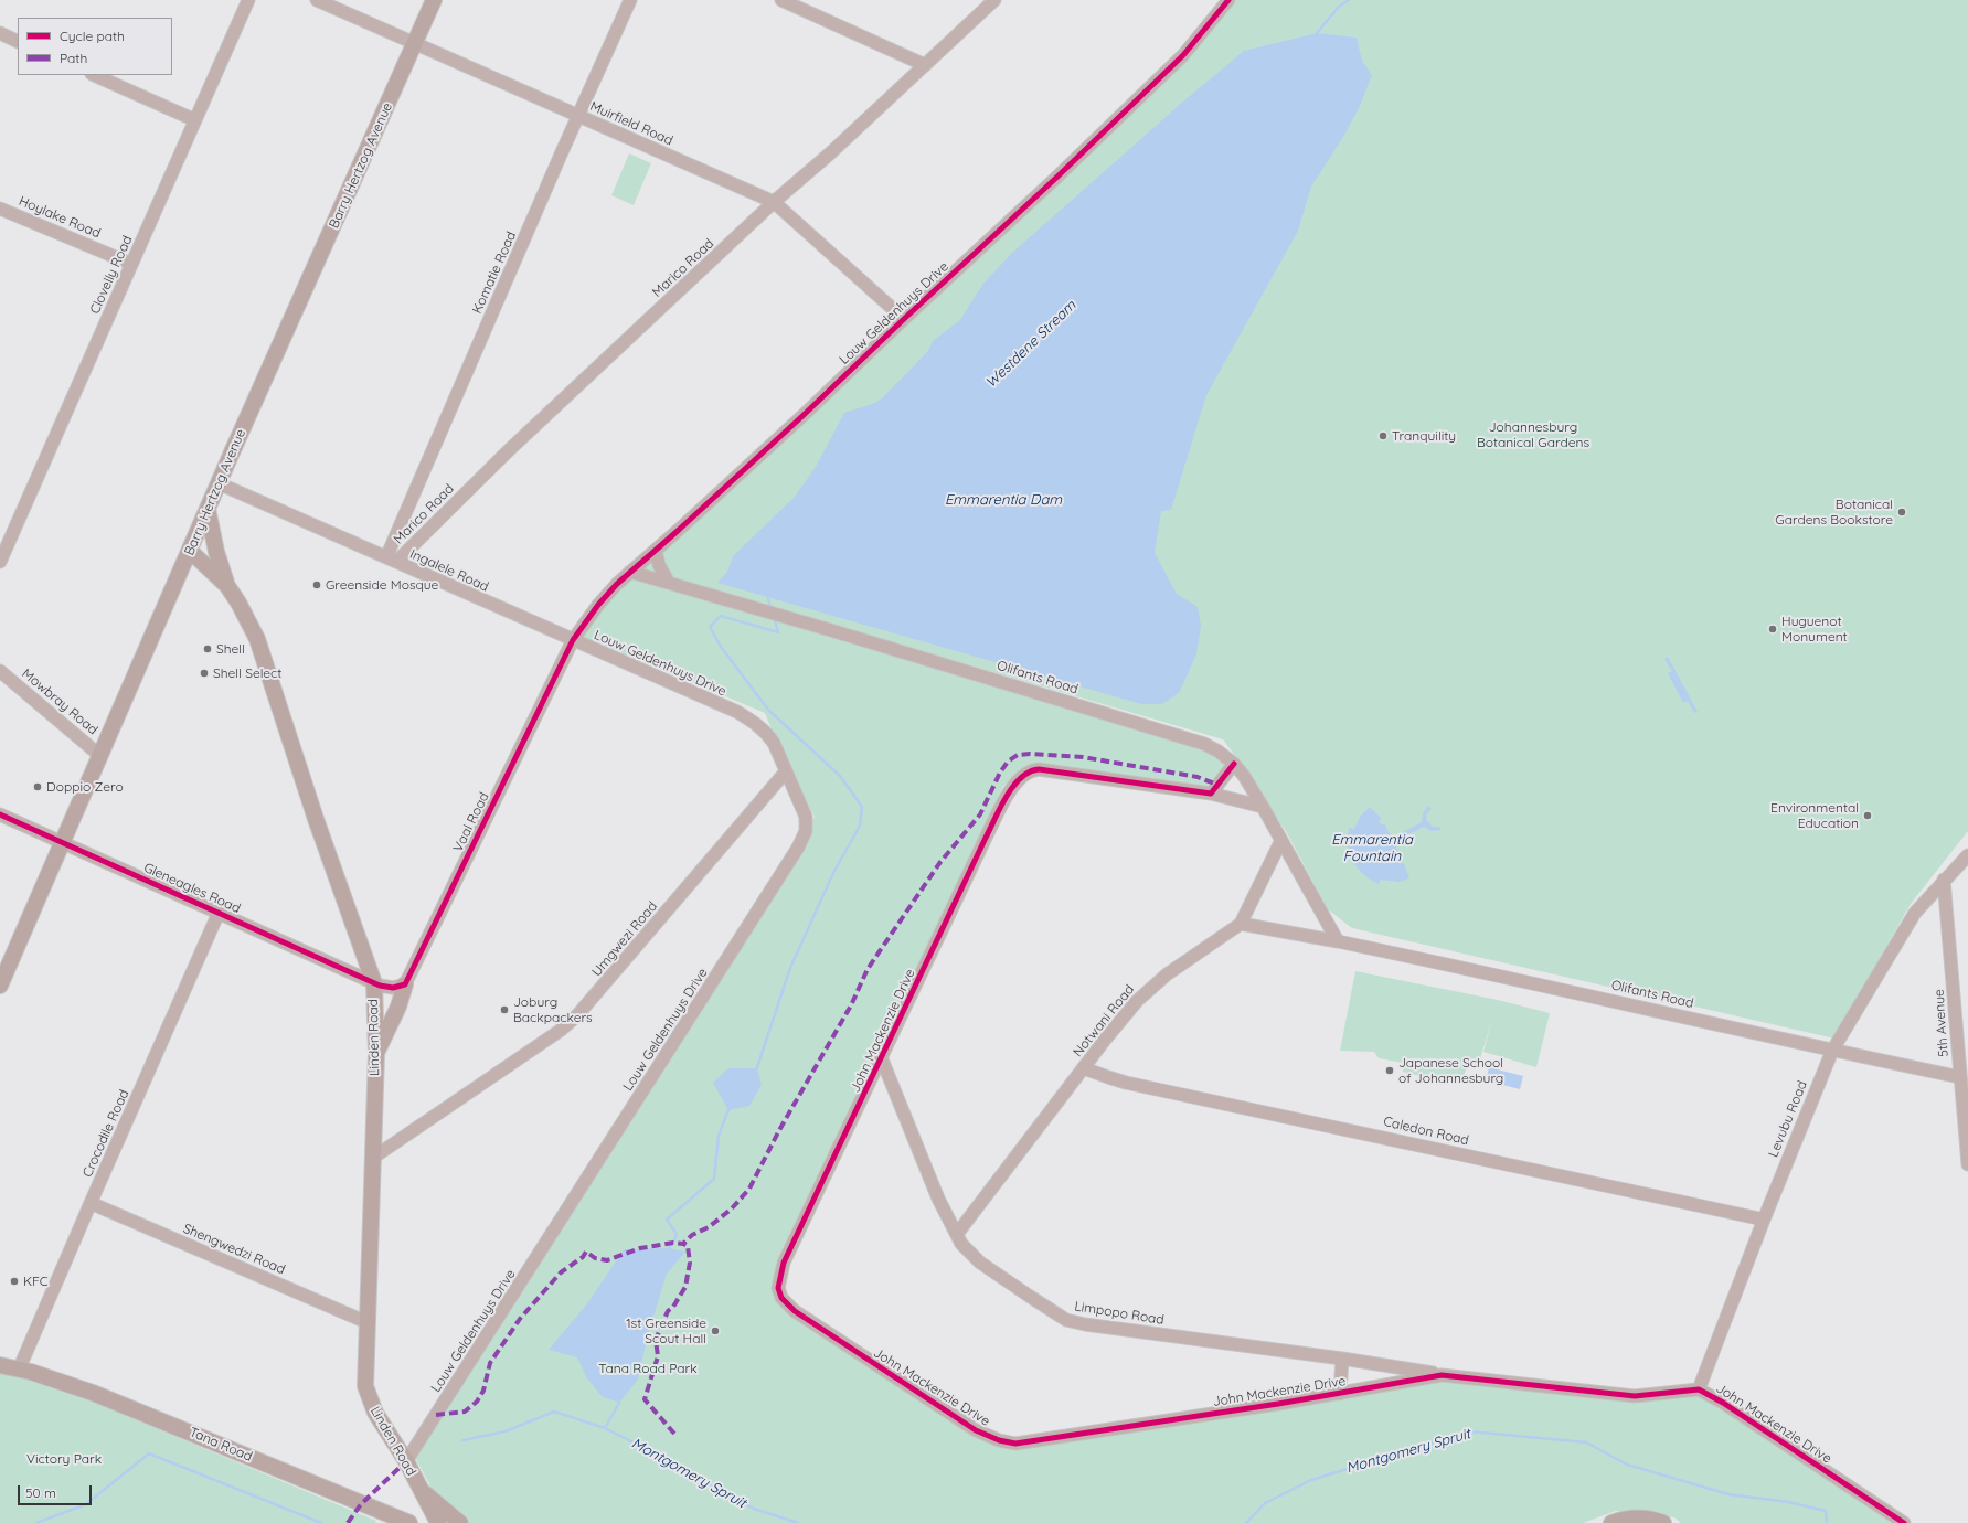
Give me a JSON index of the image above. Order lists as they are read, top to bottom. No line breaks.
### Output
{"streets":{"main road":["Barry Hertzog Avenue","Linden Road","Tana Road"],"street":["Muirfield Road","Hoylake Road","Marico Road","Komatie Road","Clovelly Road","Louw Geldenhuys Drive","Ingalele Road","Olifants Road","Mowbray Road","Vaal Road","Gleneagles Road","Umgwezi Road","Notwani Road","5th Avenue","John Mackenzie Drive","Levubu Road","Caledon Road","Crocodile Road","Shengwedzi Road","Limpopo Road"]},"crossings":[["Muirfield Road","Barry Hertzog Avenue"],["Muirfield Road","Marico Road"],["Muirfield Road","Komatie Road"],["Muirfield Road","Louw Geldenhuys Drive"],["Barry Hertzog Avenue","Ingalele Road"],["Barry Hertzog Avenue","Mowbray Road"],["Barry Hertzog Avenue","Gleneagles Road"],["Barry Hertzog Avenue","Linden Road"],["Hoylake Road","Clovelly Road"],["Marico Road","Komatie Road"],["Marico Road","Ingalele Road"],["Komatie Road","Ingalele Road"],["Louw Geldenhuys Drive","Ingalele Road"],["Louw Geldenhuys Drive","Olifants Road"],["Louw Geldenhuys Drive","Vaal Road"],["Louw Geldenhuys Drive","Umgwezi Road"],["Louw Geldenhuys Drive","Linden Road"],["Ingalele Road","Vaal Road"],["Olifants Road","Notwani Road"],["Olifants Road","5th Avenue"],["Olifants Road","John Mackenzie Drive"],["Olifants Road","Levubu Road"],["Gleneagles Road","Linden Road"],["Gleneagles Road","Crocodile Road"],["Umgwezi Road","Linden Road"],["Notwani Road","Caledon Road"],["Notwani Road","Limpopo Road"],["5th Avenue","Levubu Road"],["John Mackenzie Drive","Levubu Road"],["John Mackenzie Drive","Limpopo Road"],["Linden Road","Shengwedzi Road"],["Levubu Road","Caledon Road"],["Crocodile Road","Shengwedzi Road"],["Crocodile Road","Tana Road"]],"water":["Westdene Stream","Emmarentia Dam","Emmarentia Fountain","Montgomery Spruit"],"parks":["Johannesburg Botanical Gardens","Tana Road Park","Victory Park"],"places":["Tranquility","Botanical Gardens Bookstore","Greenside Mosque","Huguenot Monument","Shell","Shell Select","Doppio Zero","Environmental Education","Joburg Backpackers","Japanese School of Johannesburg","KFC","1st Greenside Scout Hall"],"legend":["Cycle path","Path"],"scale_bar":"50 m"}
